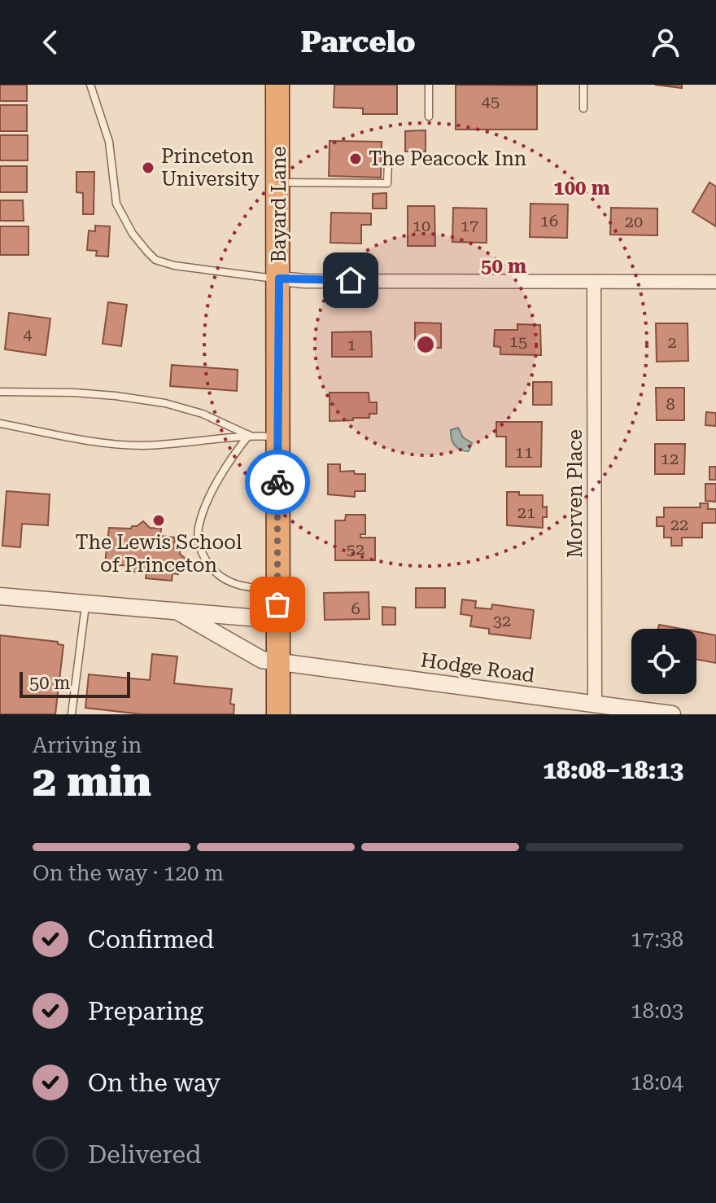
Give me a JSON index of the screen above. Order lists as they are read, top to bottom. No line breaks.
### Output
{"streets":{"highway":["Bayard Lane"],"street":["Morven Place","Hodge Road"]},"crossings":[["Bayard Lane","Hodge Road"],["Morven Place","Hodge Road"]],"places":["The Peacock Inn","Princeton University","The Lewis School of Princeton"],"house_numbers":["45","16","20","10","17","4","15","2","1","8","11","12","21","22","52","6","32"],"scale_bar":"50 m","page":{"header":"Parcelo","scale":"50 m","heading":["2 min","Arriving in","18:08–18:13"],"bar":"On the way · 120 m","list":[["Confirmed","17:38"],["Preparing","18:03"],["On the way","18:04"],"Delivered"]},"rings":["100 m","50 m"]}
